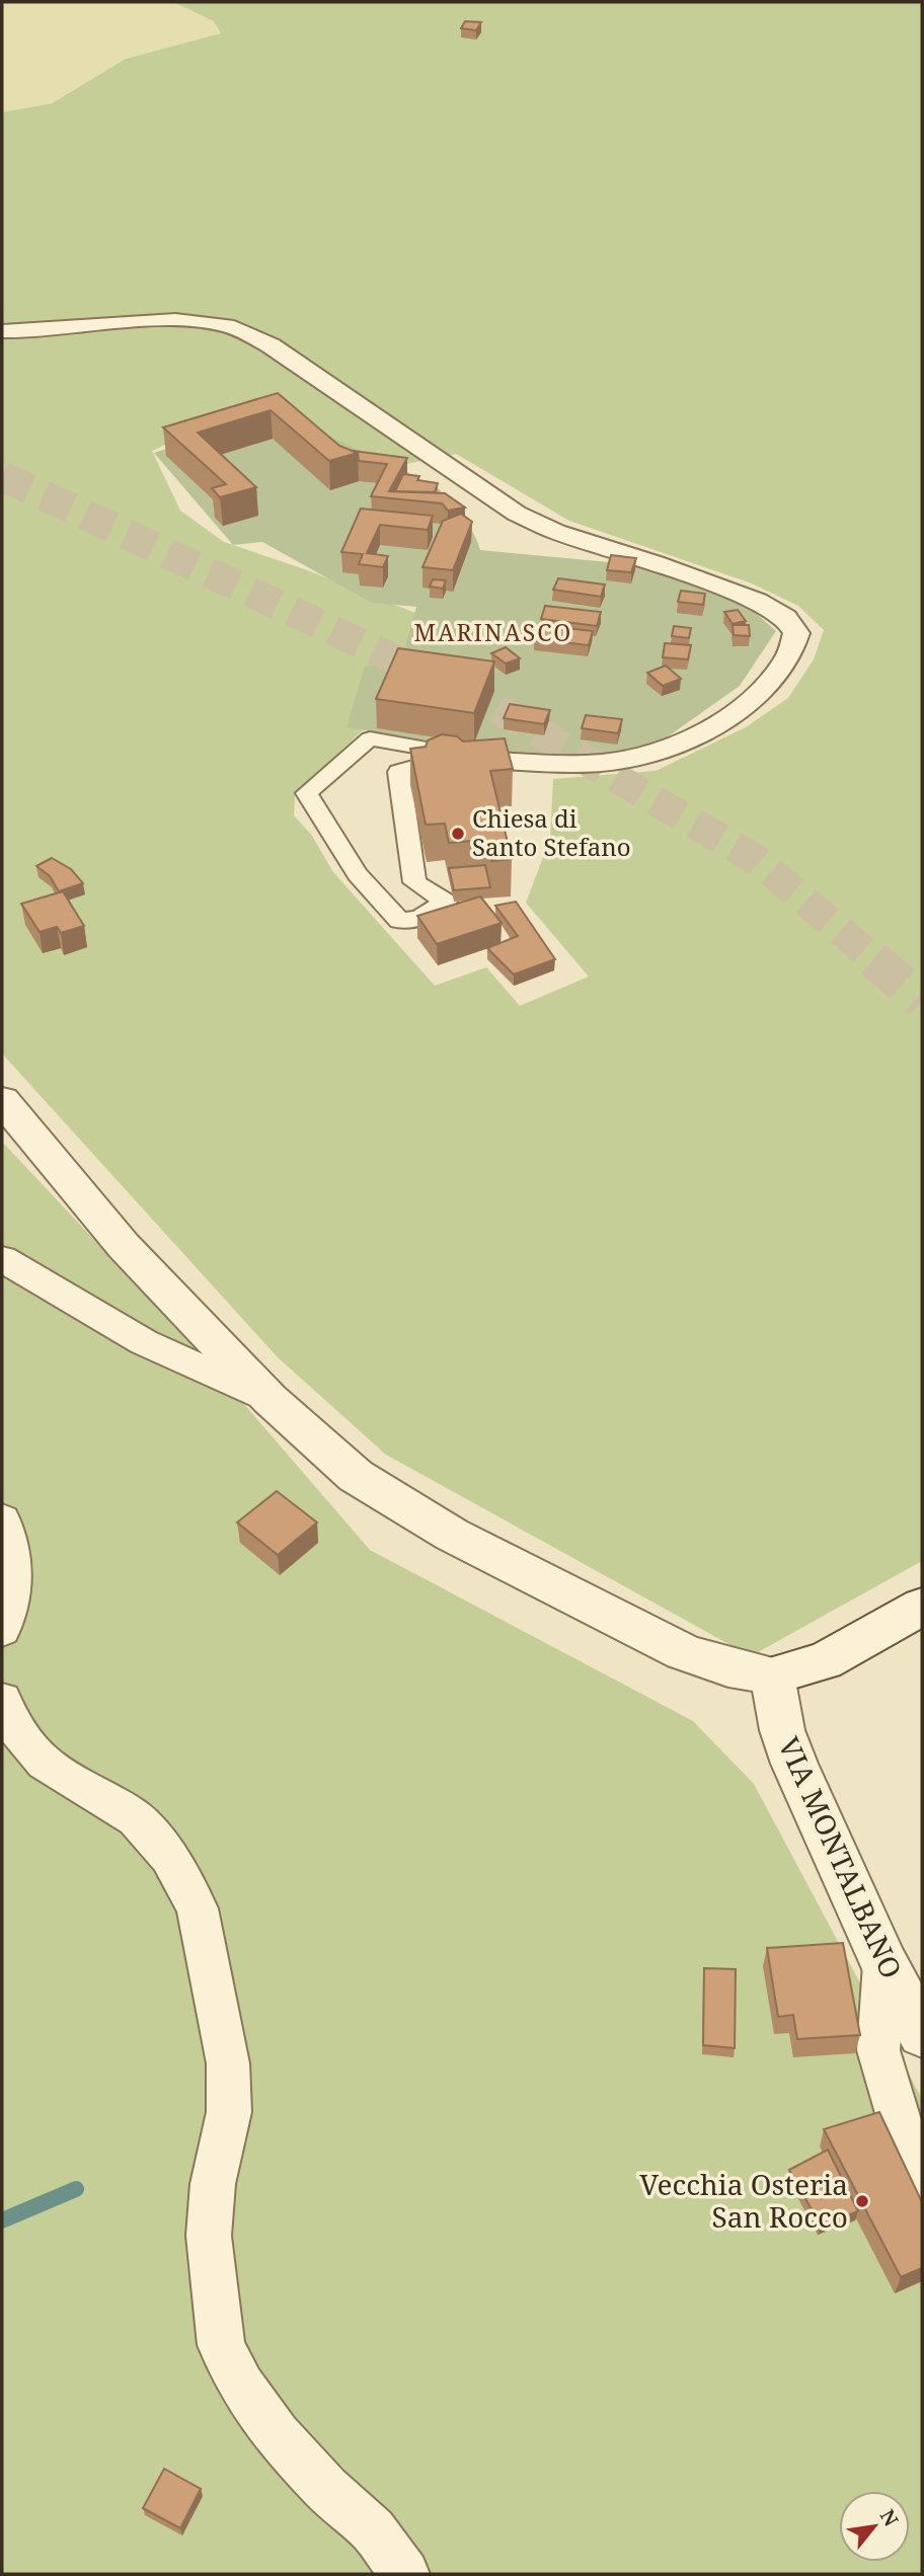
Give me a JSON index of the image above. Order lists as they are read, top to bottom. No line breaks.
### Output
{"streets":{"street":["VIA MONTALBANO"]},"districts":["MARINASCO"],"places":["Chiesa di Santo Stefano","Vecchia Osteria San Rocco"],"north":"top right"}
